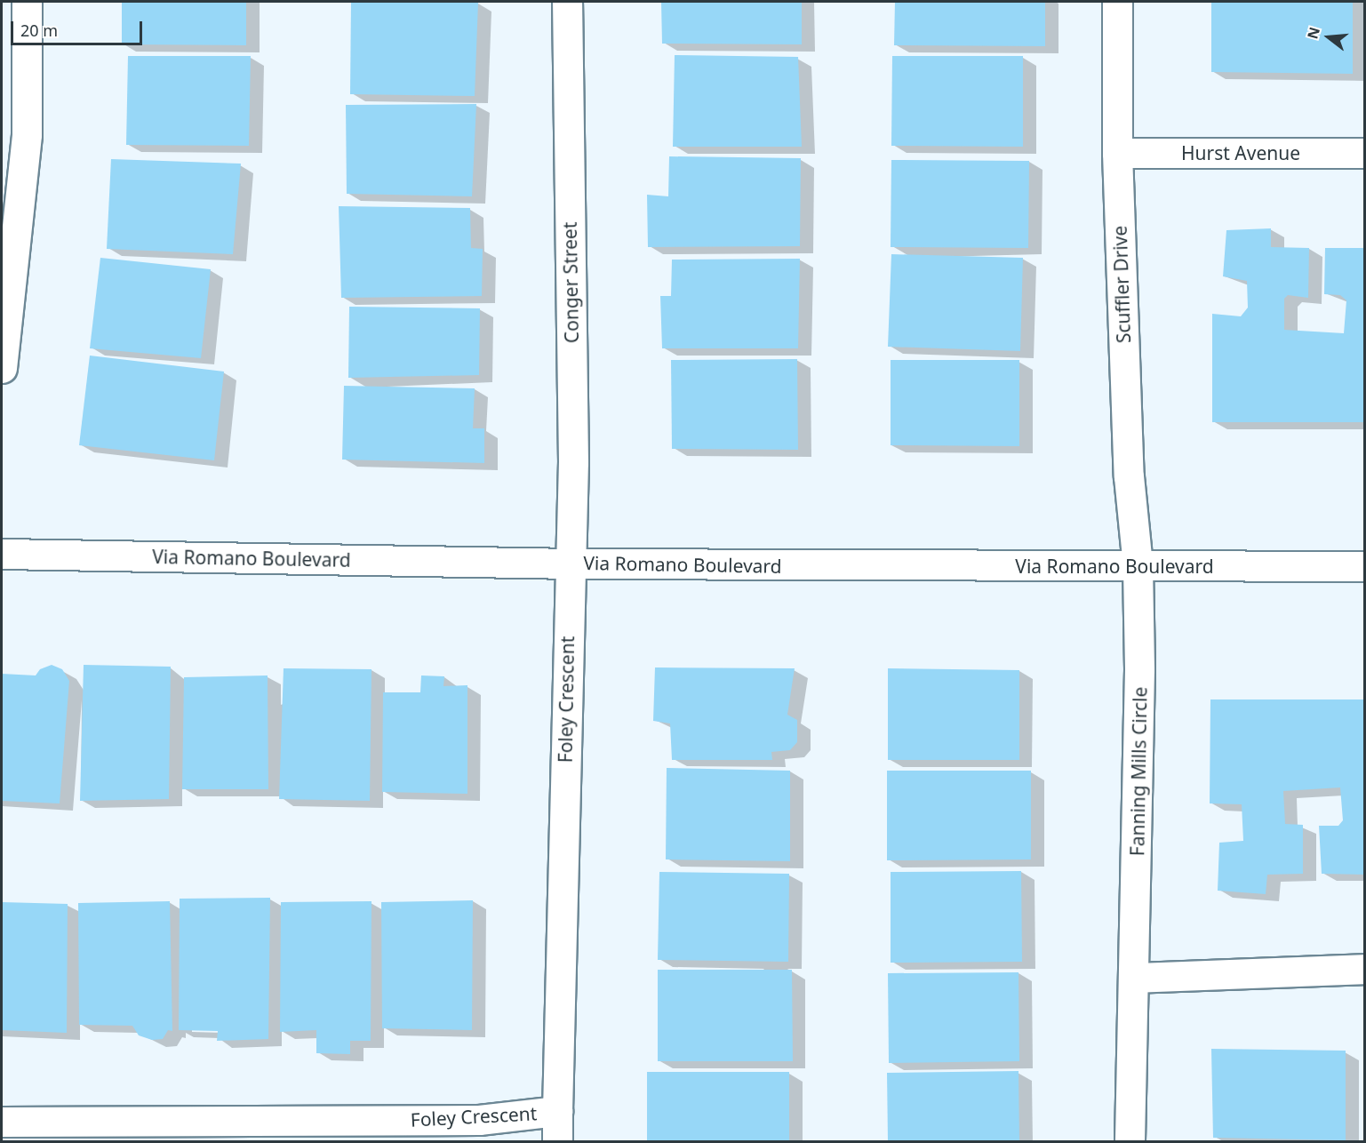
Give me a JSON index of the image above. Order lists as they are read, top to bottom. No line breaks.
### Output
{"streets":{"street":["Hurst Avenue","Conger Street","Scuffler Drive","Via Romano Boulevard","Foley Crescent","Fanning Mills Circle"]},"crossings":[["Hurst Avenue","Scuffler Drive"],["Conger Street","Via Romano Boulevard"],["Conger Street","Foley Crescent"],["Scuffler Drive","Via Romano Boulevard"],["Scuffler Drive","Fanning Mills Circle"],["Via Romano Boulevard","Foley Crescent"],["Via Romano Boulevard","Fanning Mills Circle"]],"scale_bar":"20 m","north":"left"}
